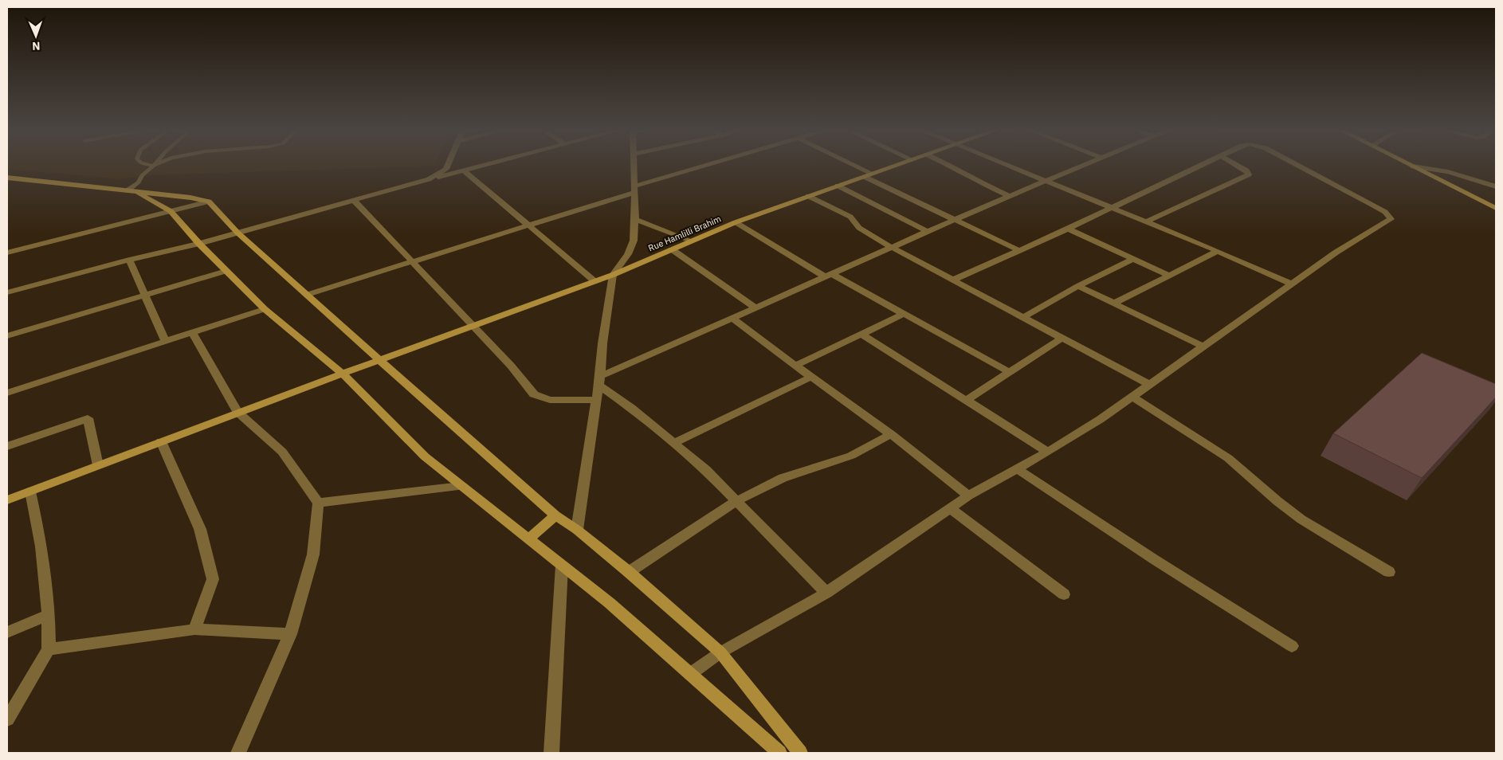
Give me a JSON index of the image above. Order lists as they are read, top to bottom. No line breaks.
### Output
{"streets":{"street":["Rue Hamlilli Brahim"]},"north":"bottom"}
